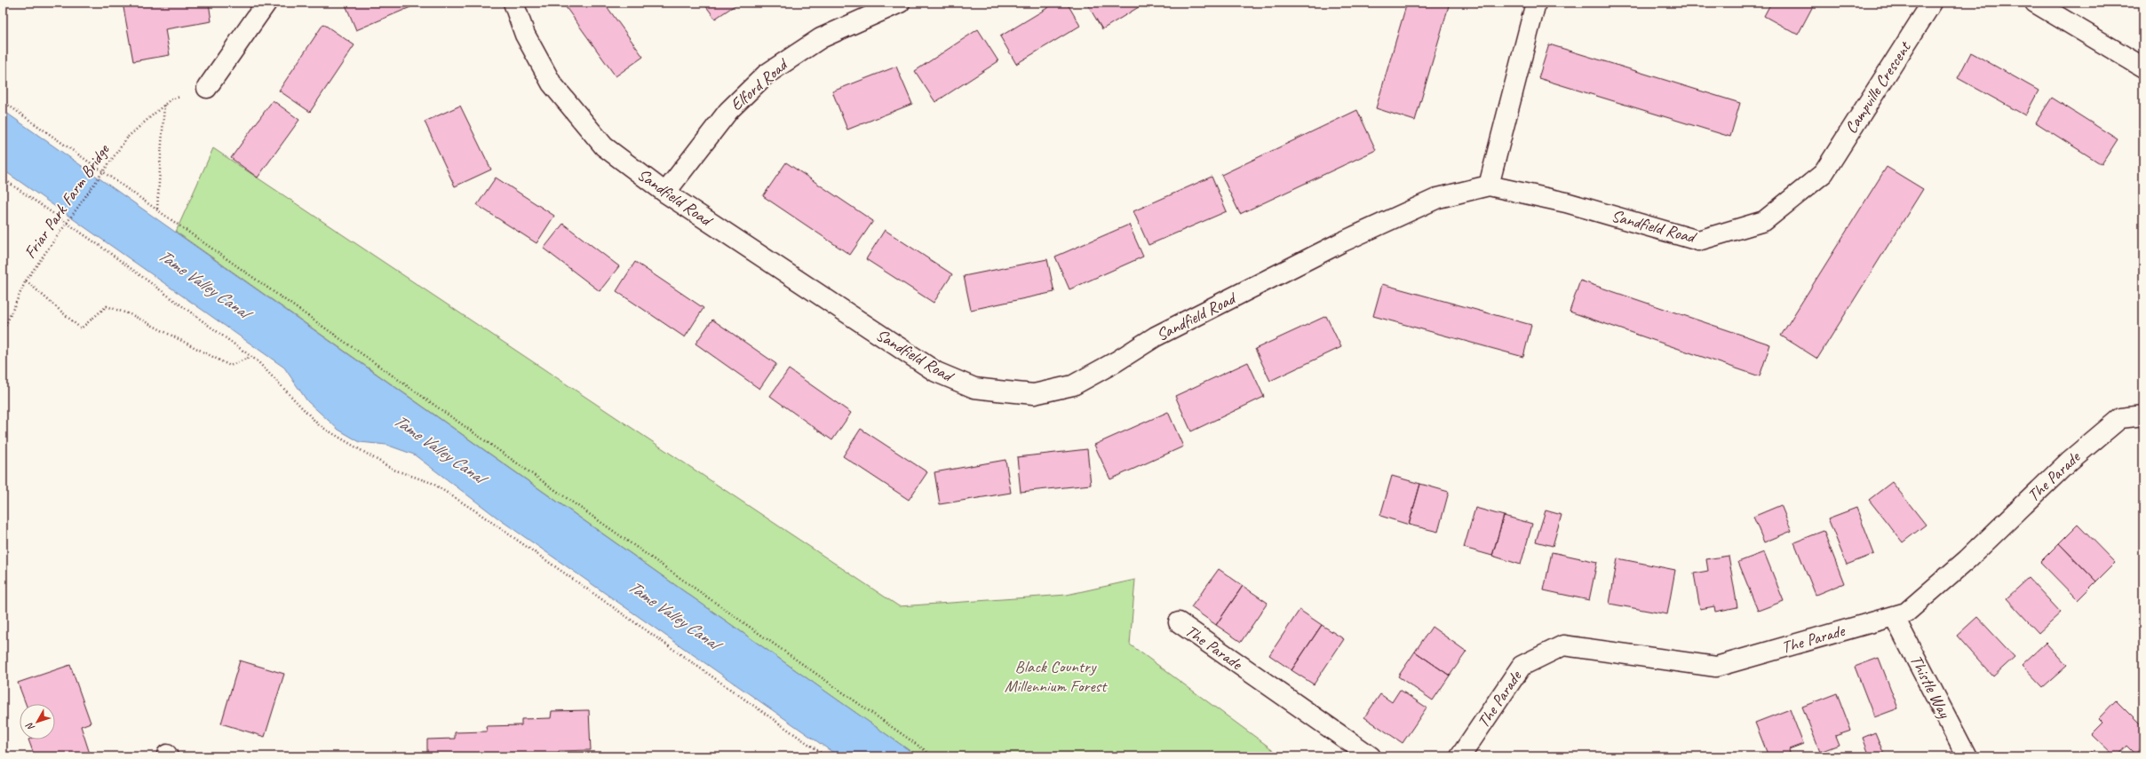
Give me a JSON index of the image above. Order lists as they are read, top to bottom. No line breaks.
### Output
{"streets":{"street":["Elford Road","Campville Crescent","Sandfield Road","The Parade","Thistle Way"],"path":["Friar Park Farm Bridge"]},"crossings":[["Elford Road","Sandfield Road"],["Campville Crescent","Sandfield Road"],["The Parade","Thistle Way"]],"water":["Tame Valley Canal"],"parks":["Black Country Millennium Forest"],"north":"bottom left"}
